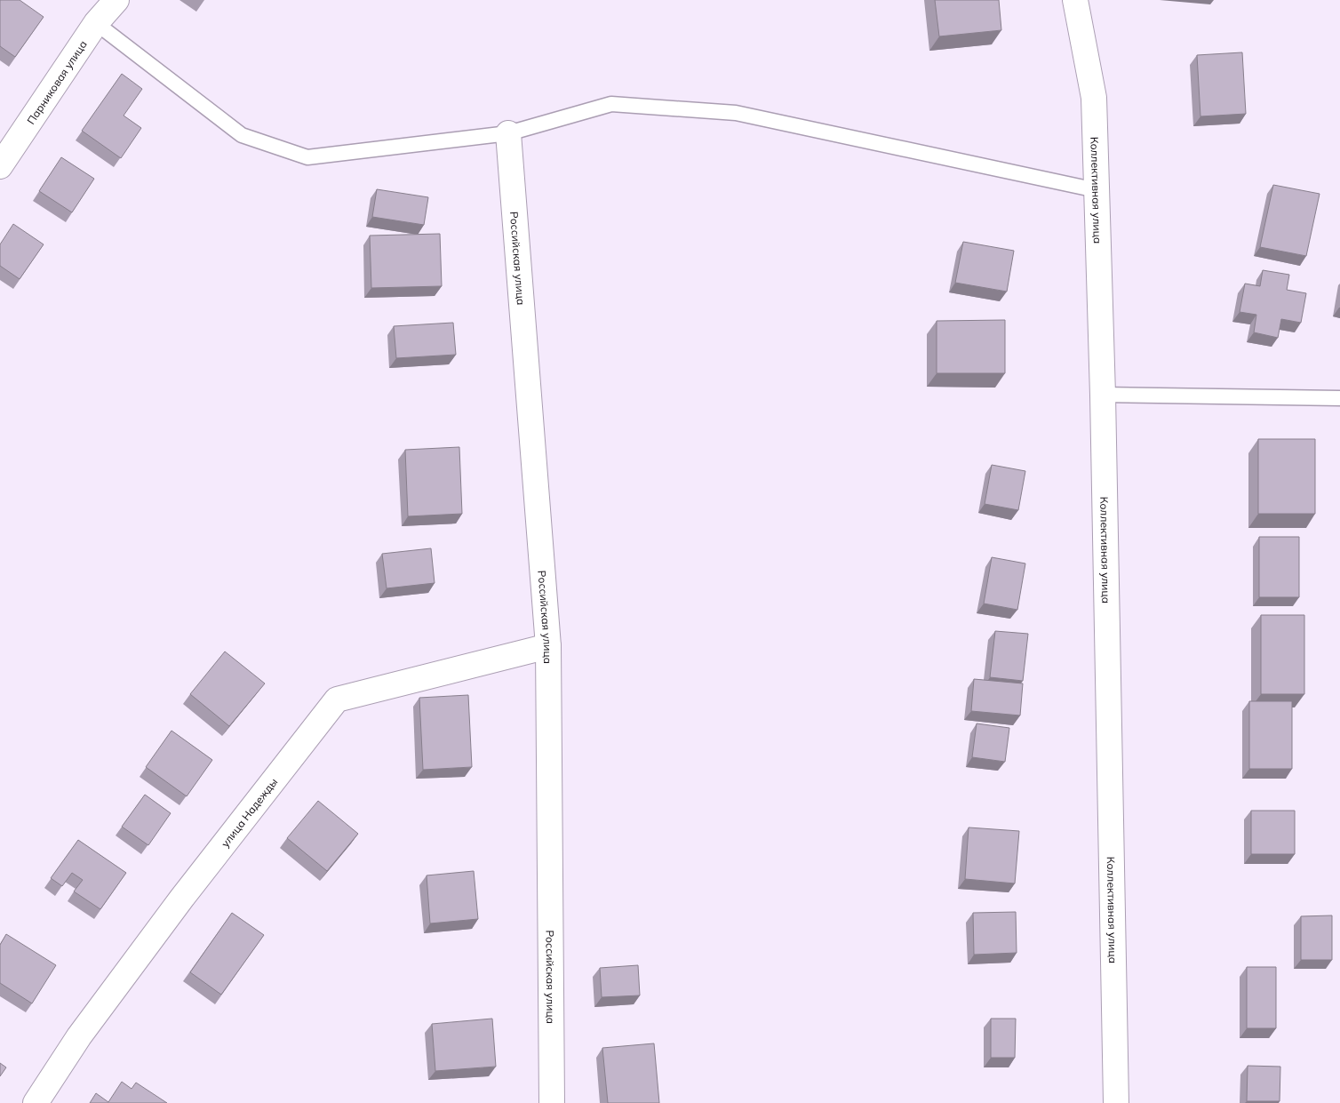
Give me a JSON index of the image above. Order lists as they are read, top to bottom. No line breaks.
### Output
{"streets":{"street":["Парниковая улица","Коллективная улица","Российская улица","улица Надежды"]},"crossings":[["Российская улица","улица Надежды"]]}
